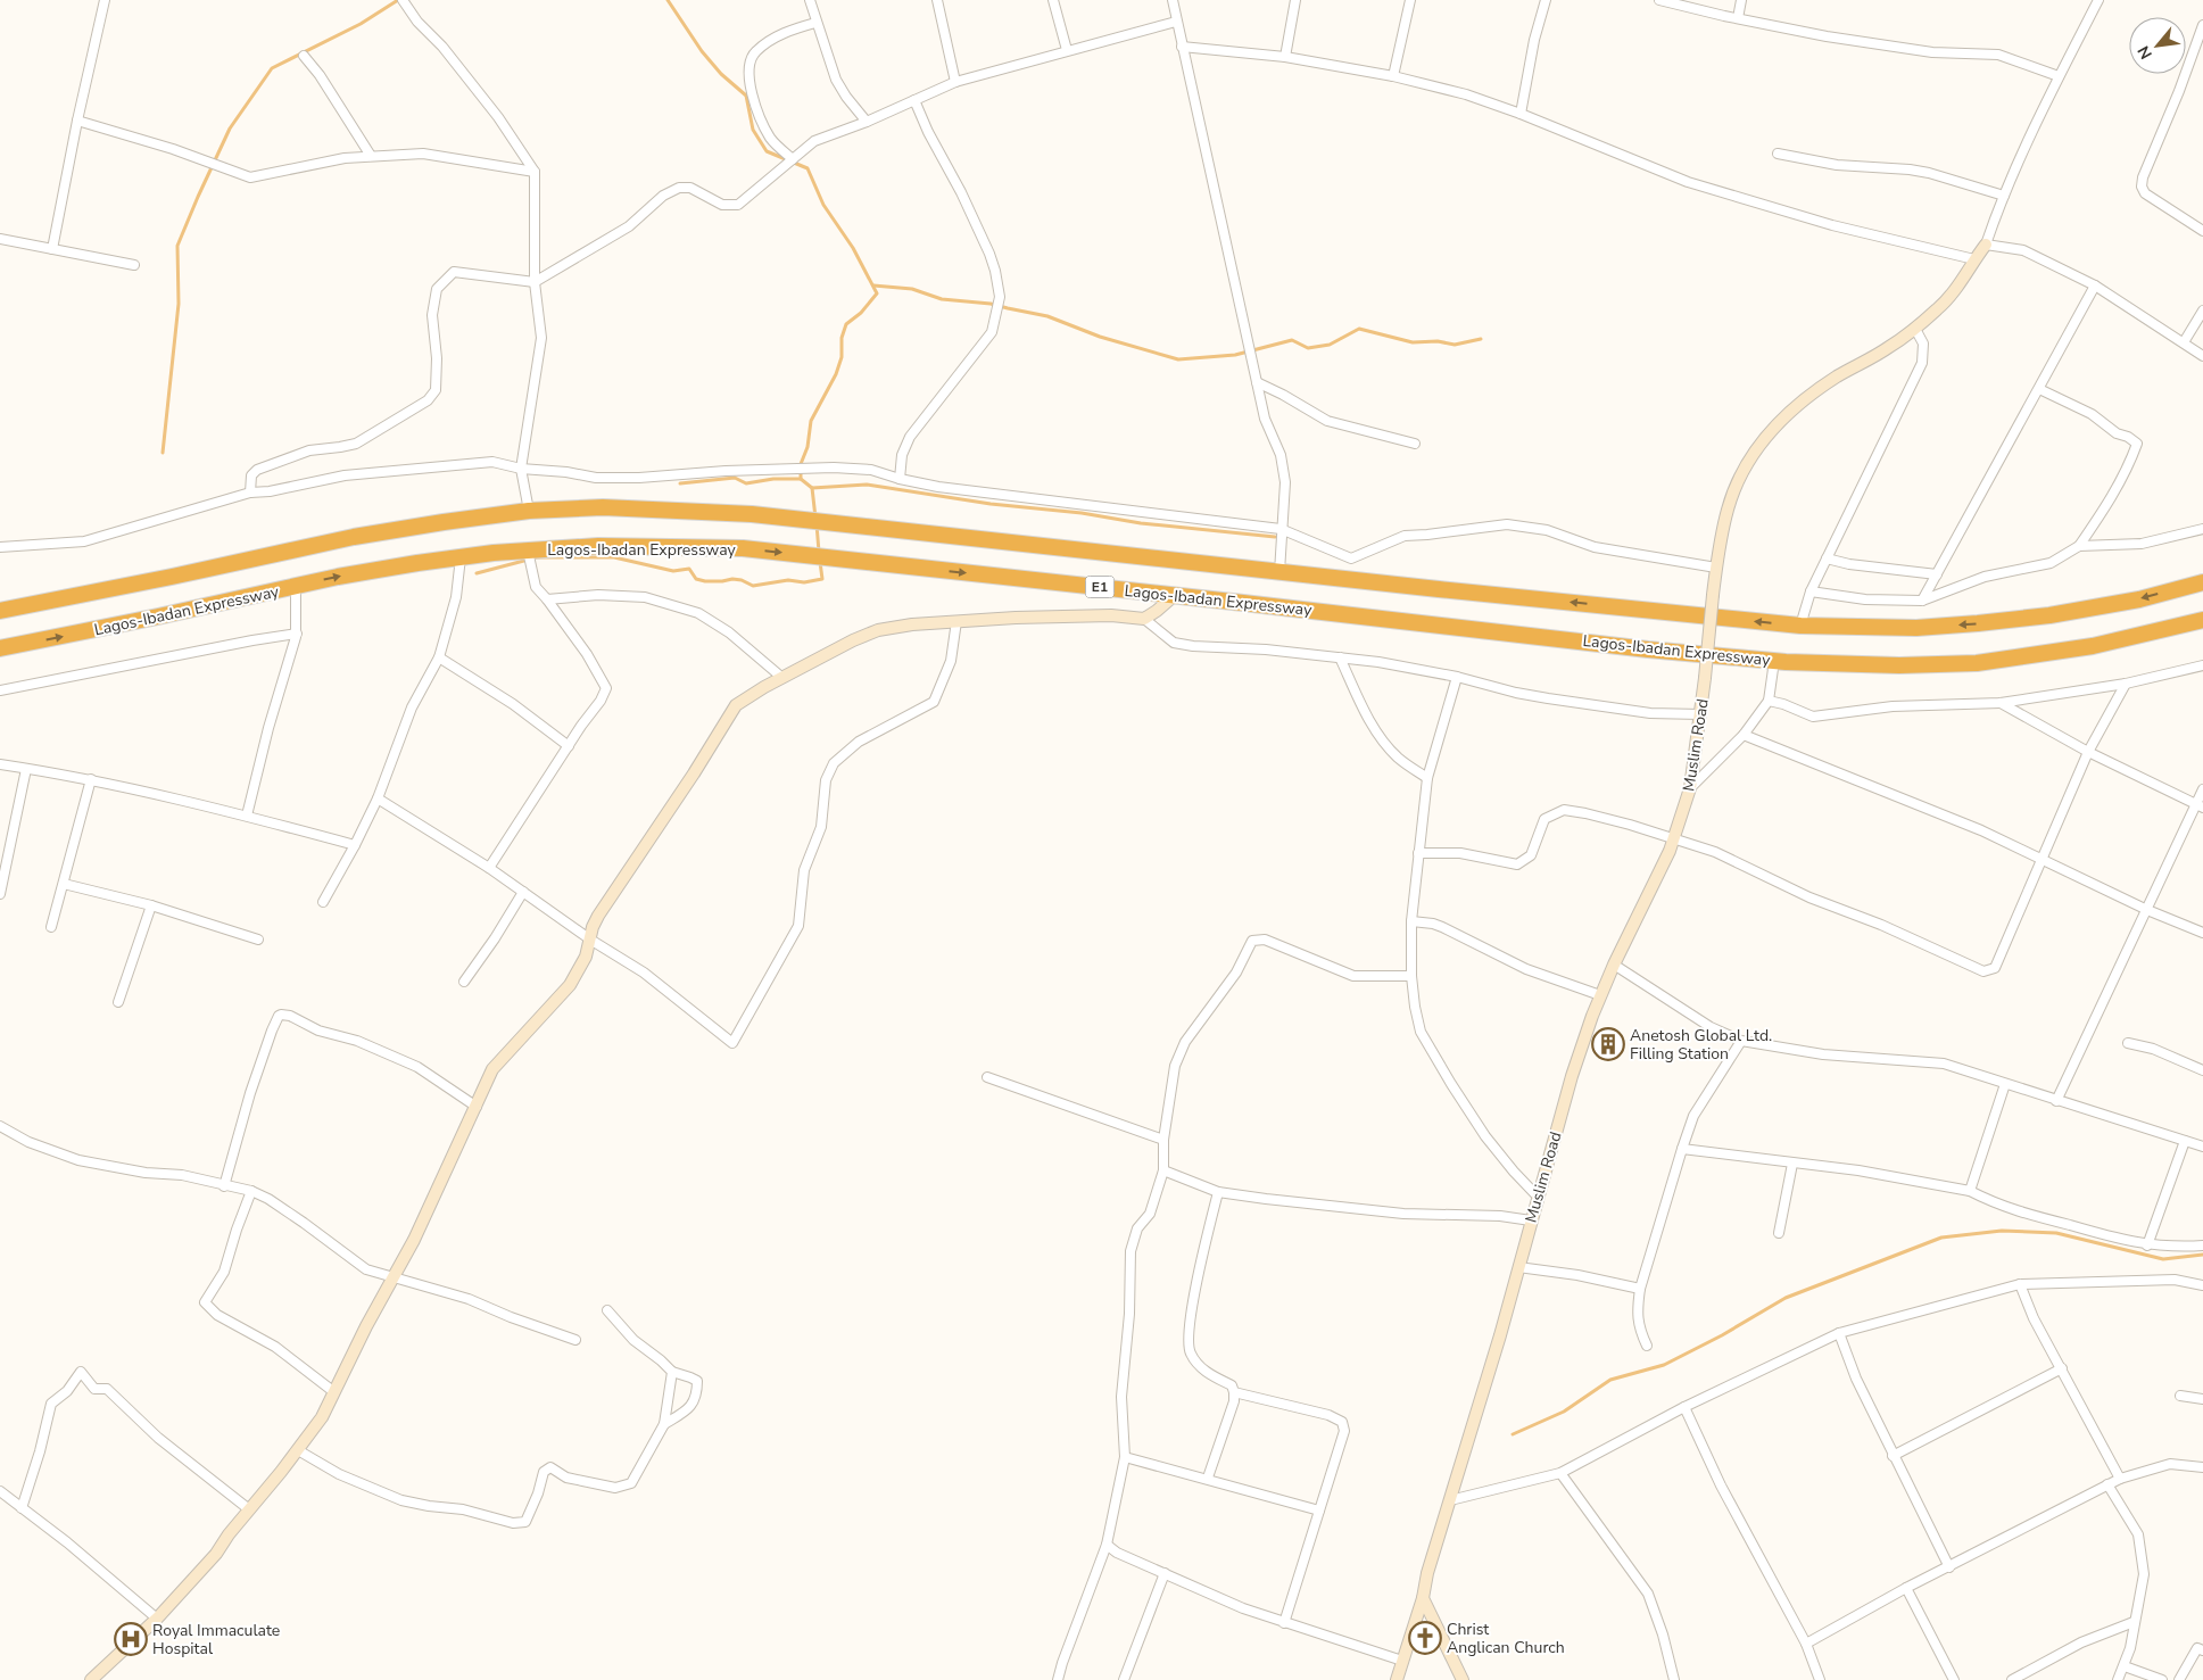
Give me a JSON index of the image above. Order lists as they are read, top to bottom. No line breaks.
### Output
{"streets":{"highway":["Lagos-Ibadan Expressway","E1"],"street":["Muslim Road"]},"places":{"building":["Anetosh Global Ltd. Filling Station"],"church":["Christ Anglican Church"],"hospital":["Royal Immaculate Hospital"]},"north":"bottom left"}
